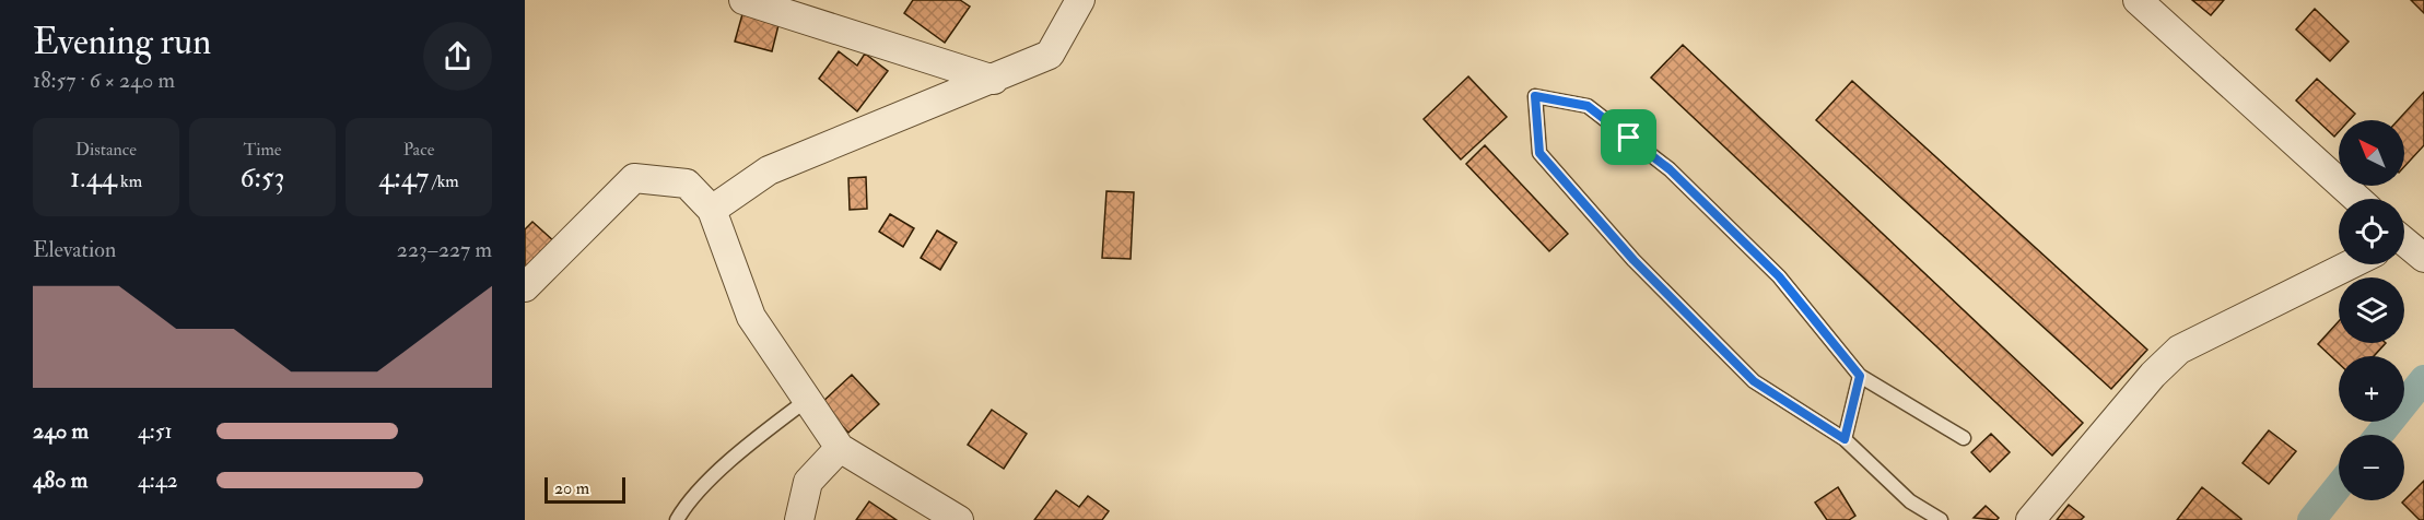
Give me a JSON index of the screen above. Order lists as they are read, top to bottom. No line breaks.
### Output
{"scale_bar":"20 m","north":"top left","page":{"heading":["Evening run","18:57 · 6 × 240 m"],"stats":[["Distance","1.44 km"],["Time","6:53"],["Pace","4:47 /km"]],"map_buttons":["+","−"],"chart":["Elevation","223–227 m"],"list":[{"name":"240 m","note":"4:51"},{"name":"480 m","note":"4:42"}],"scale":"20 m"}}
